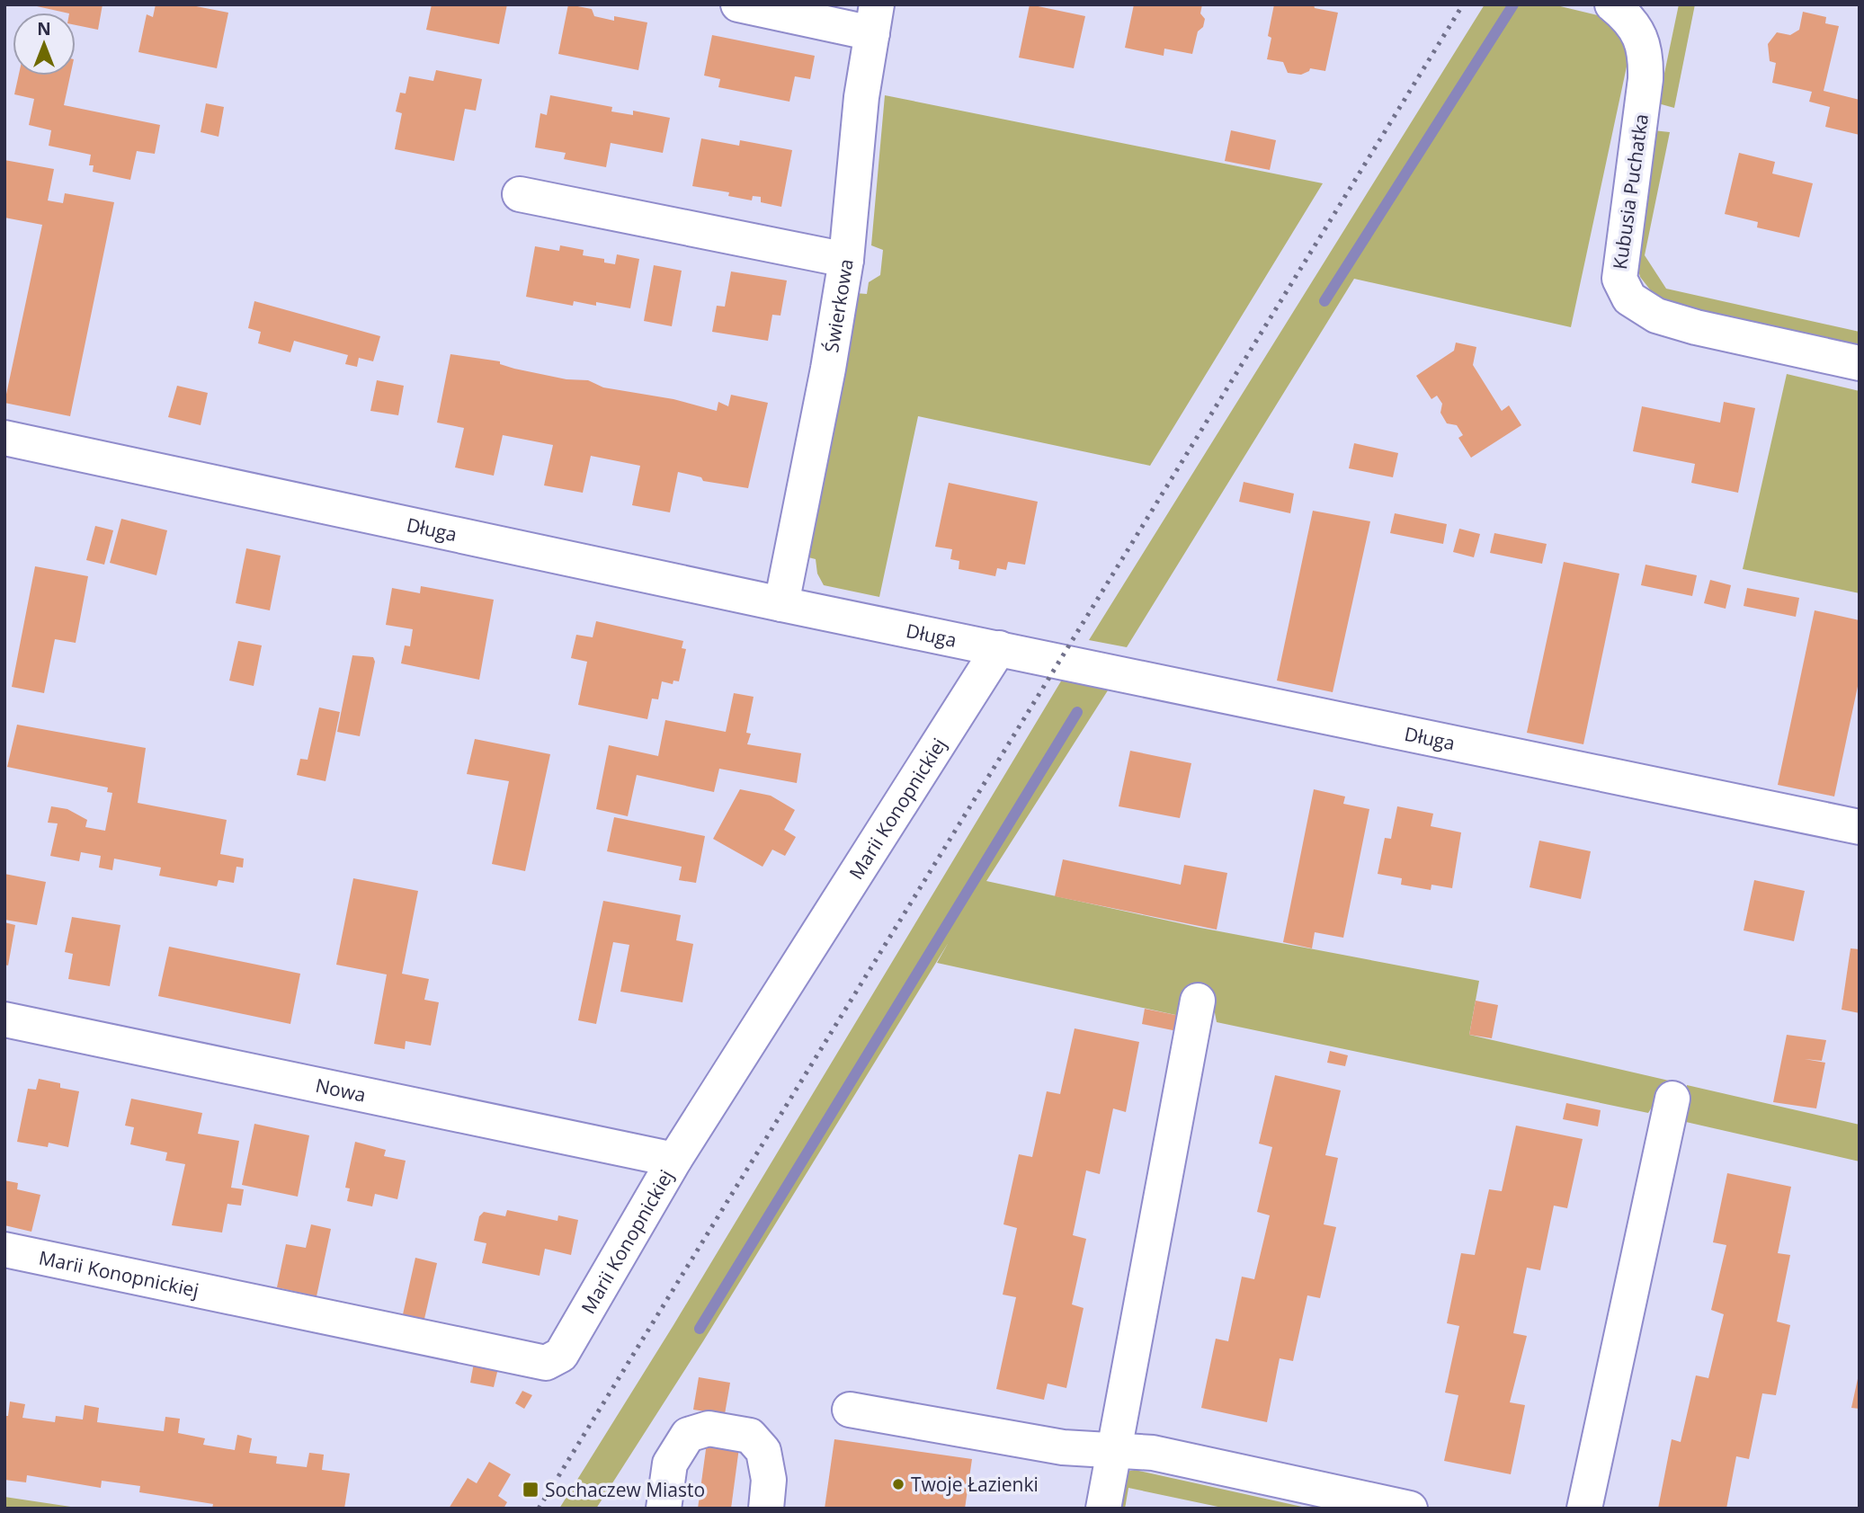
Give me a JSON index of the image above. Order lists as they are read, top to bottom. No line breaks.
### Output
{"streets":{"street":["Kubusia Puchatka","Świerkowa","Długa","Marii Konopnickiej","Nowa"]},"crossings":[["Świerkowa","Długa"],["Długa","Marii Konopnickiej"],["Marii Konopnickiej","Nowa"]],"places":{"other":["Twoje Łazienki"],"transit":["Sochaczew Miasto"]},"north":"top"}
